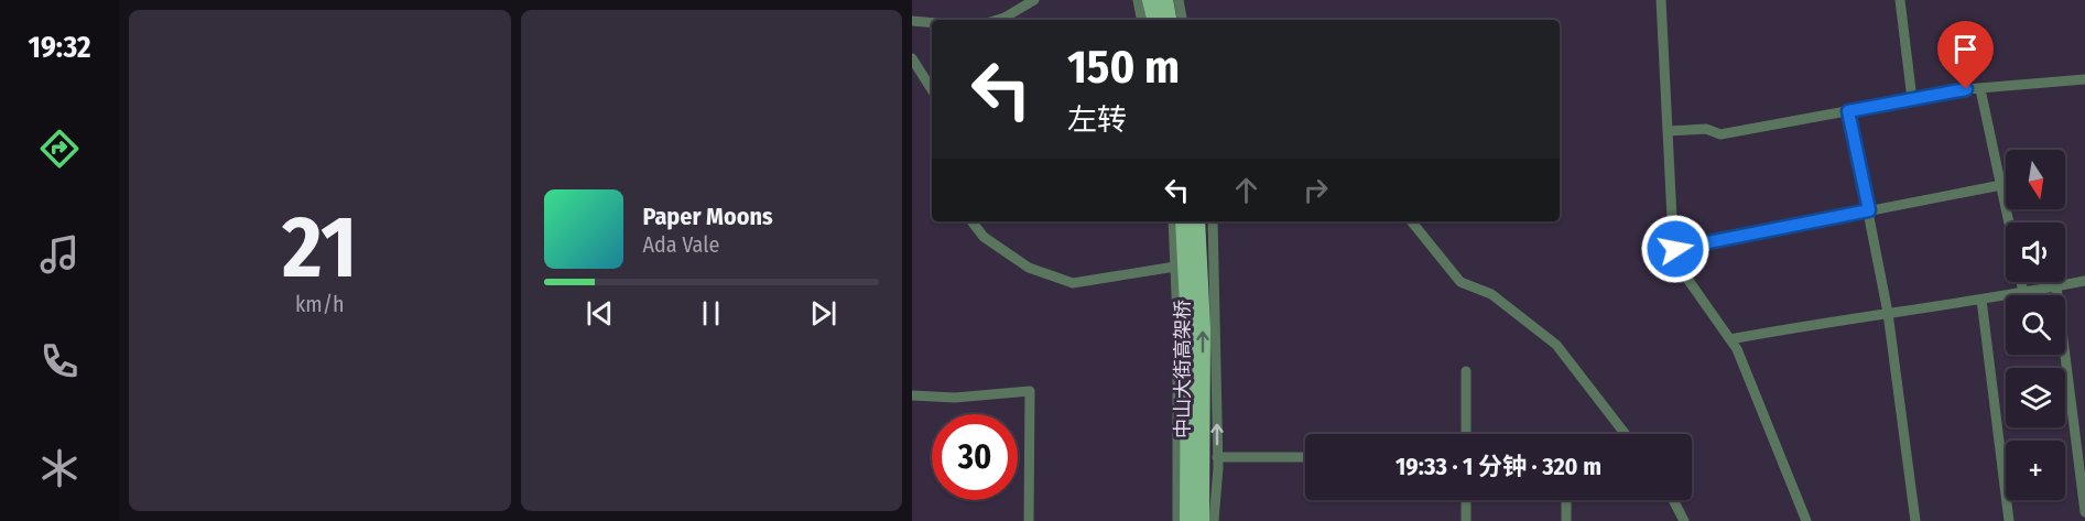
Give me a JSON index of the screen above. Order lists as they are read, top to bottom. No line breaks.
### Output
{"streets":{"main road":["中山大街高架桥"]},"north":"bottom","page":{"tabs":"19:32","tile":["21","km/h"],"turn":["150 m","左转"],"map_buttons":"+","song":["Paper Moons","Ada Vale"],"limit":"30","trip":"19:33 · 1 分钟 · 320 m"}}
